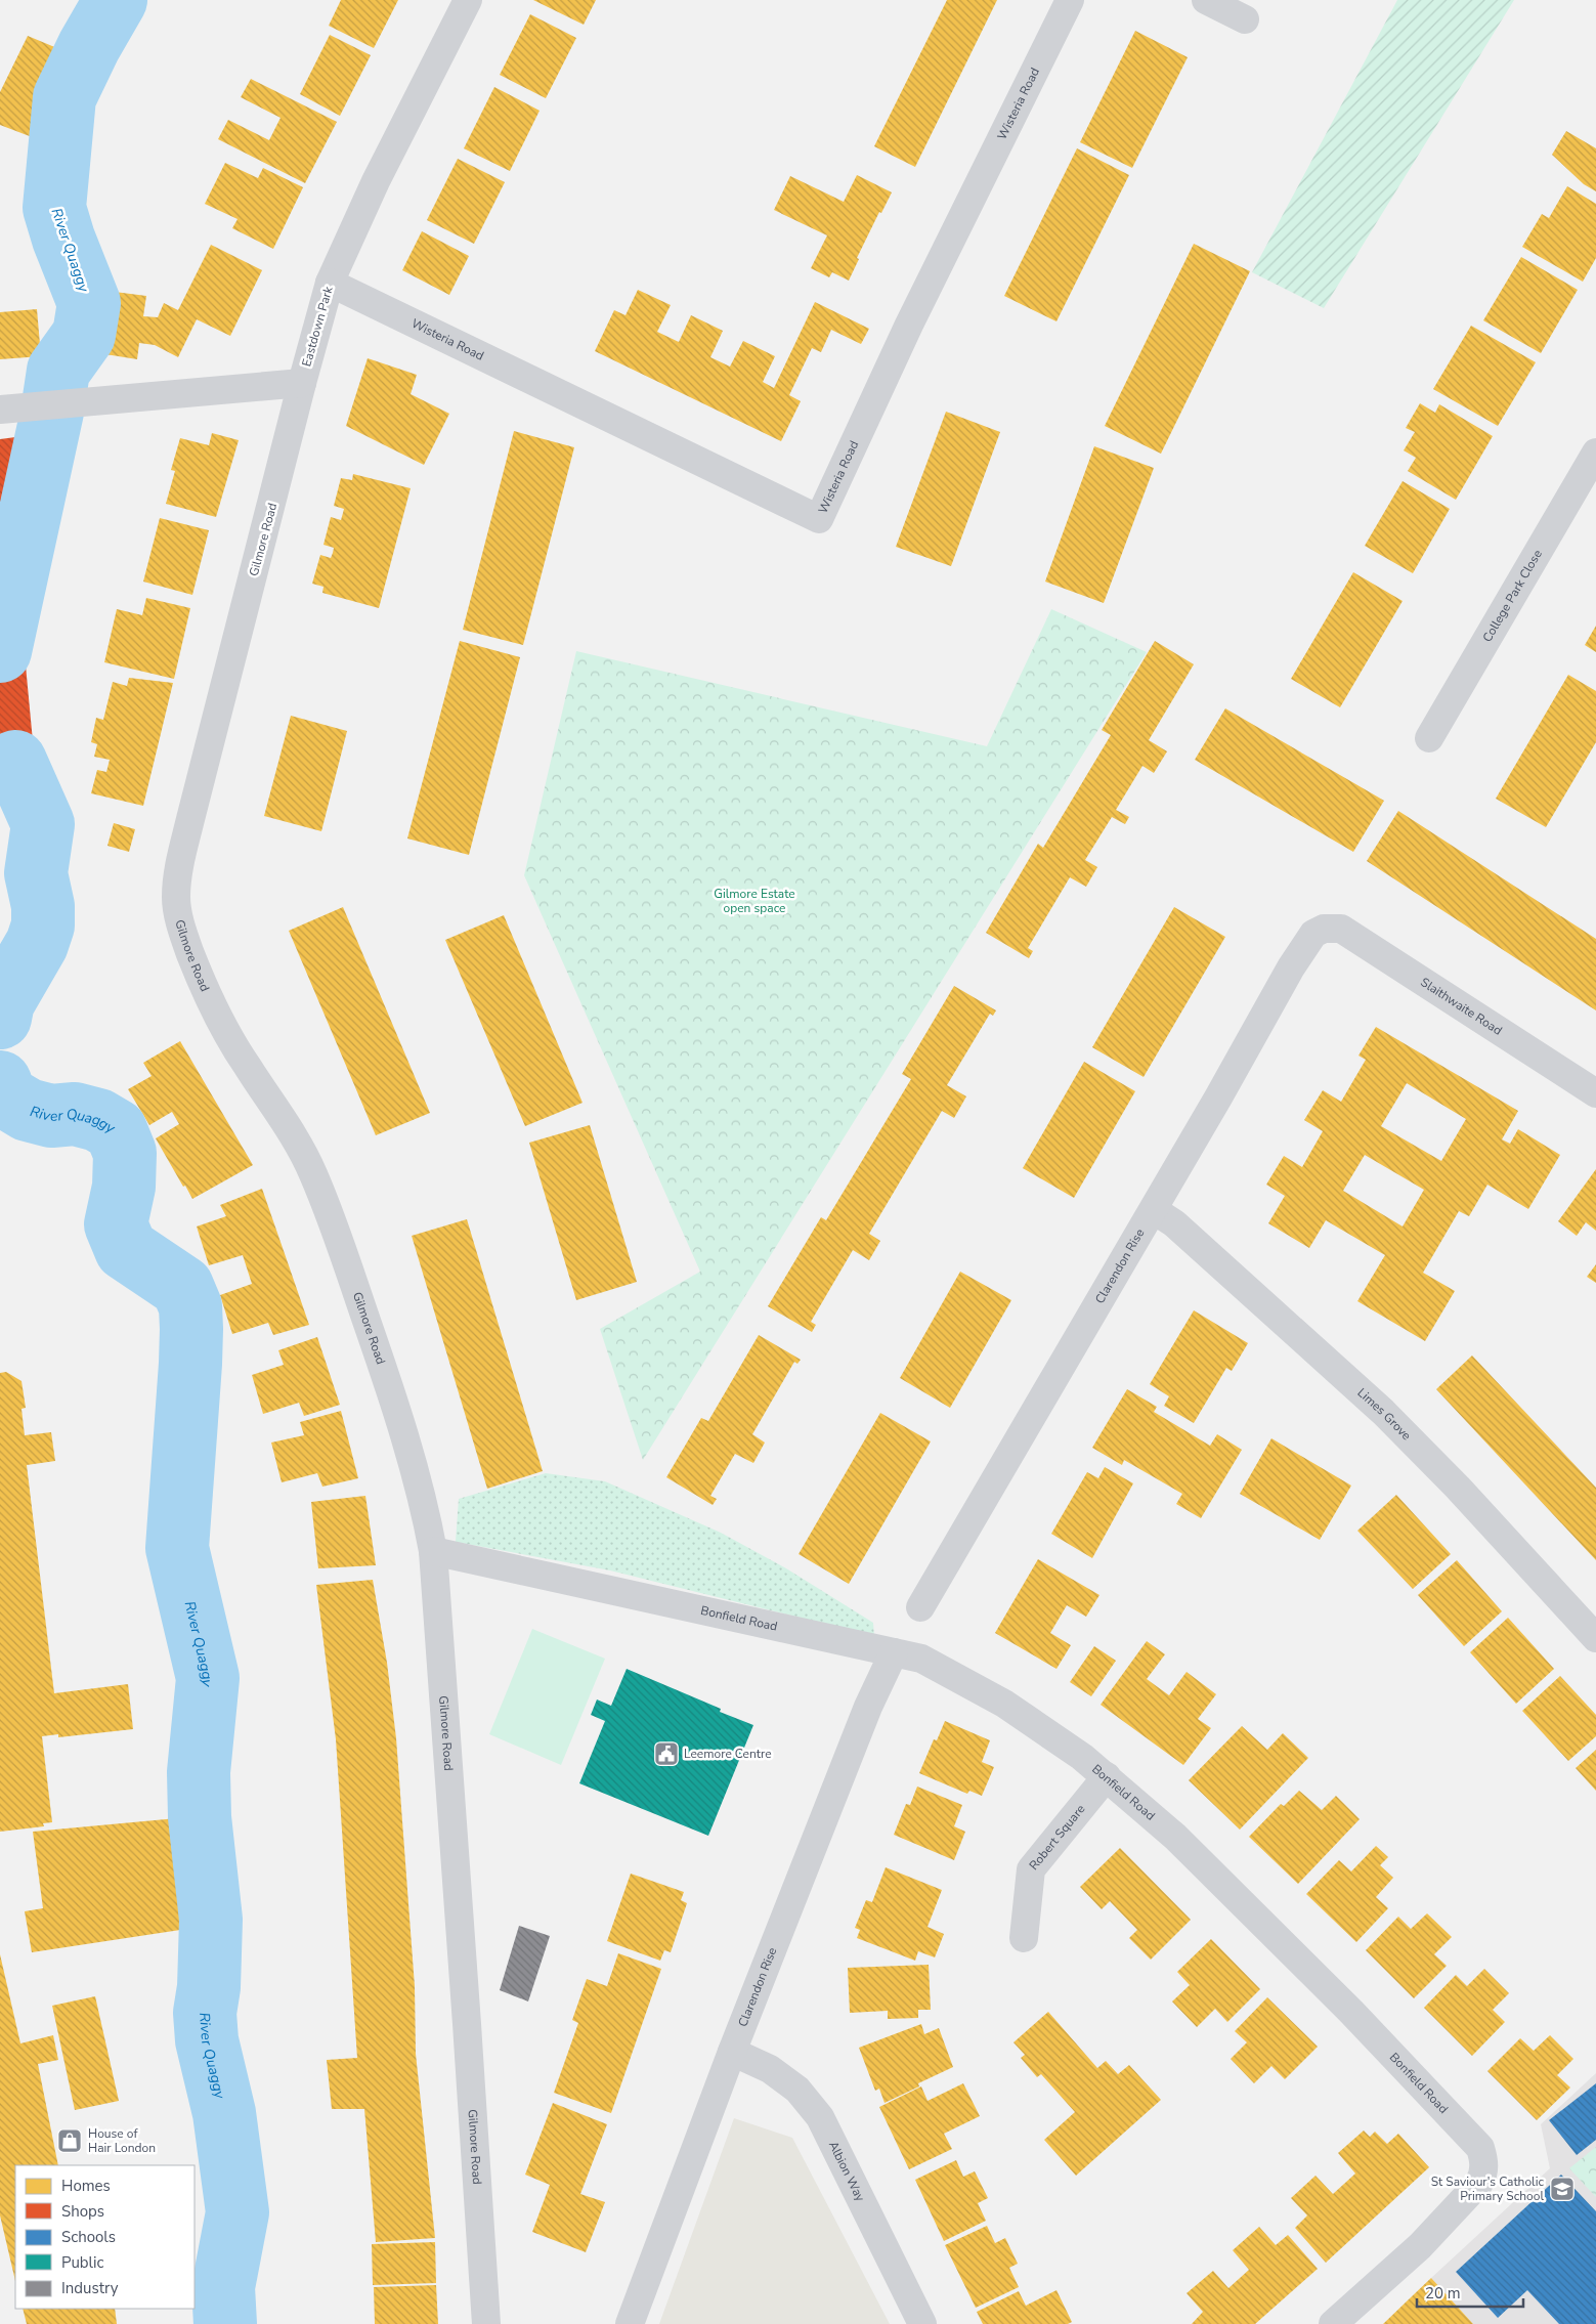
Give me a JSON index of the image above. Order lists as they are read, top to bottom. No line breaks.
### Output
{"streets":{"street":["Wisteria Road","Eastdown Park","Gilmore Road","College Park Close","Slaithwaite Road","Clarendon Rise","Limes Grove","Bonfield Road","Robert Square","Albion Way"]},"crossings":[["Wisteria Road","Eastdown Park"],["Eastdown Park","Gilmore Road"],["Gilmore Road","Bonfield Road"],["Slaithwaite Road","Clarendon Rise"],["Clarendon Rise","Limes Grove"],["Clarendon Rise","Bonfield Road"],["Clarendon Rise","Albion Way"],["Bonfield Road","Robert Square"]],"water":["River Quaggy"],"parks":["Gilmore Estate open space"],"places":{"public building":["Leemore Centre"],"shop":["House of Hair London"],"school or university":["St Saviour's Catholic Primary School"]},"legend":["Homes","Shops","Schools","Public","Industry"],"scale_bar":"20 m"}
